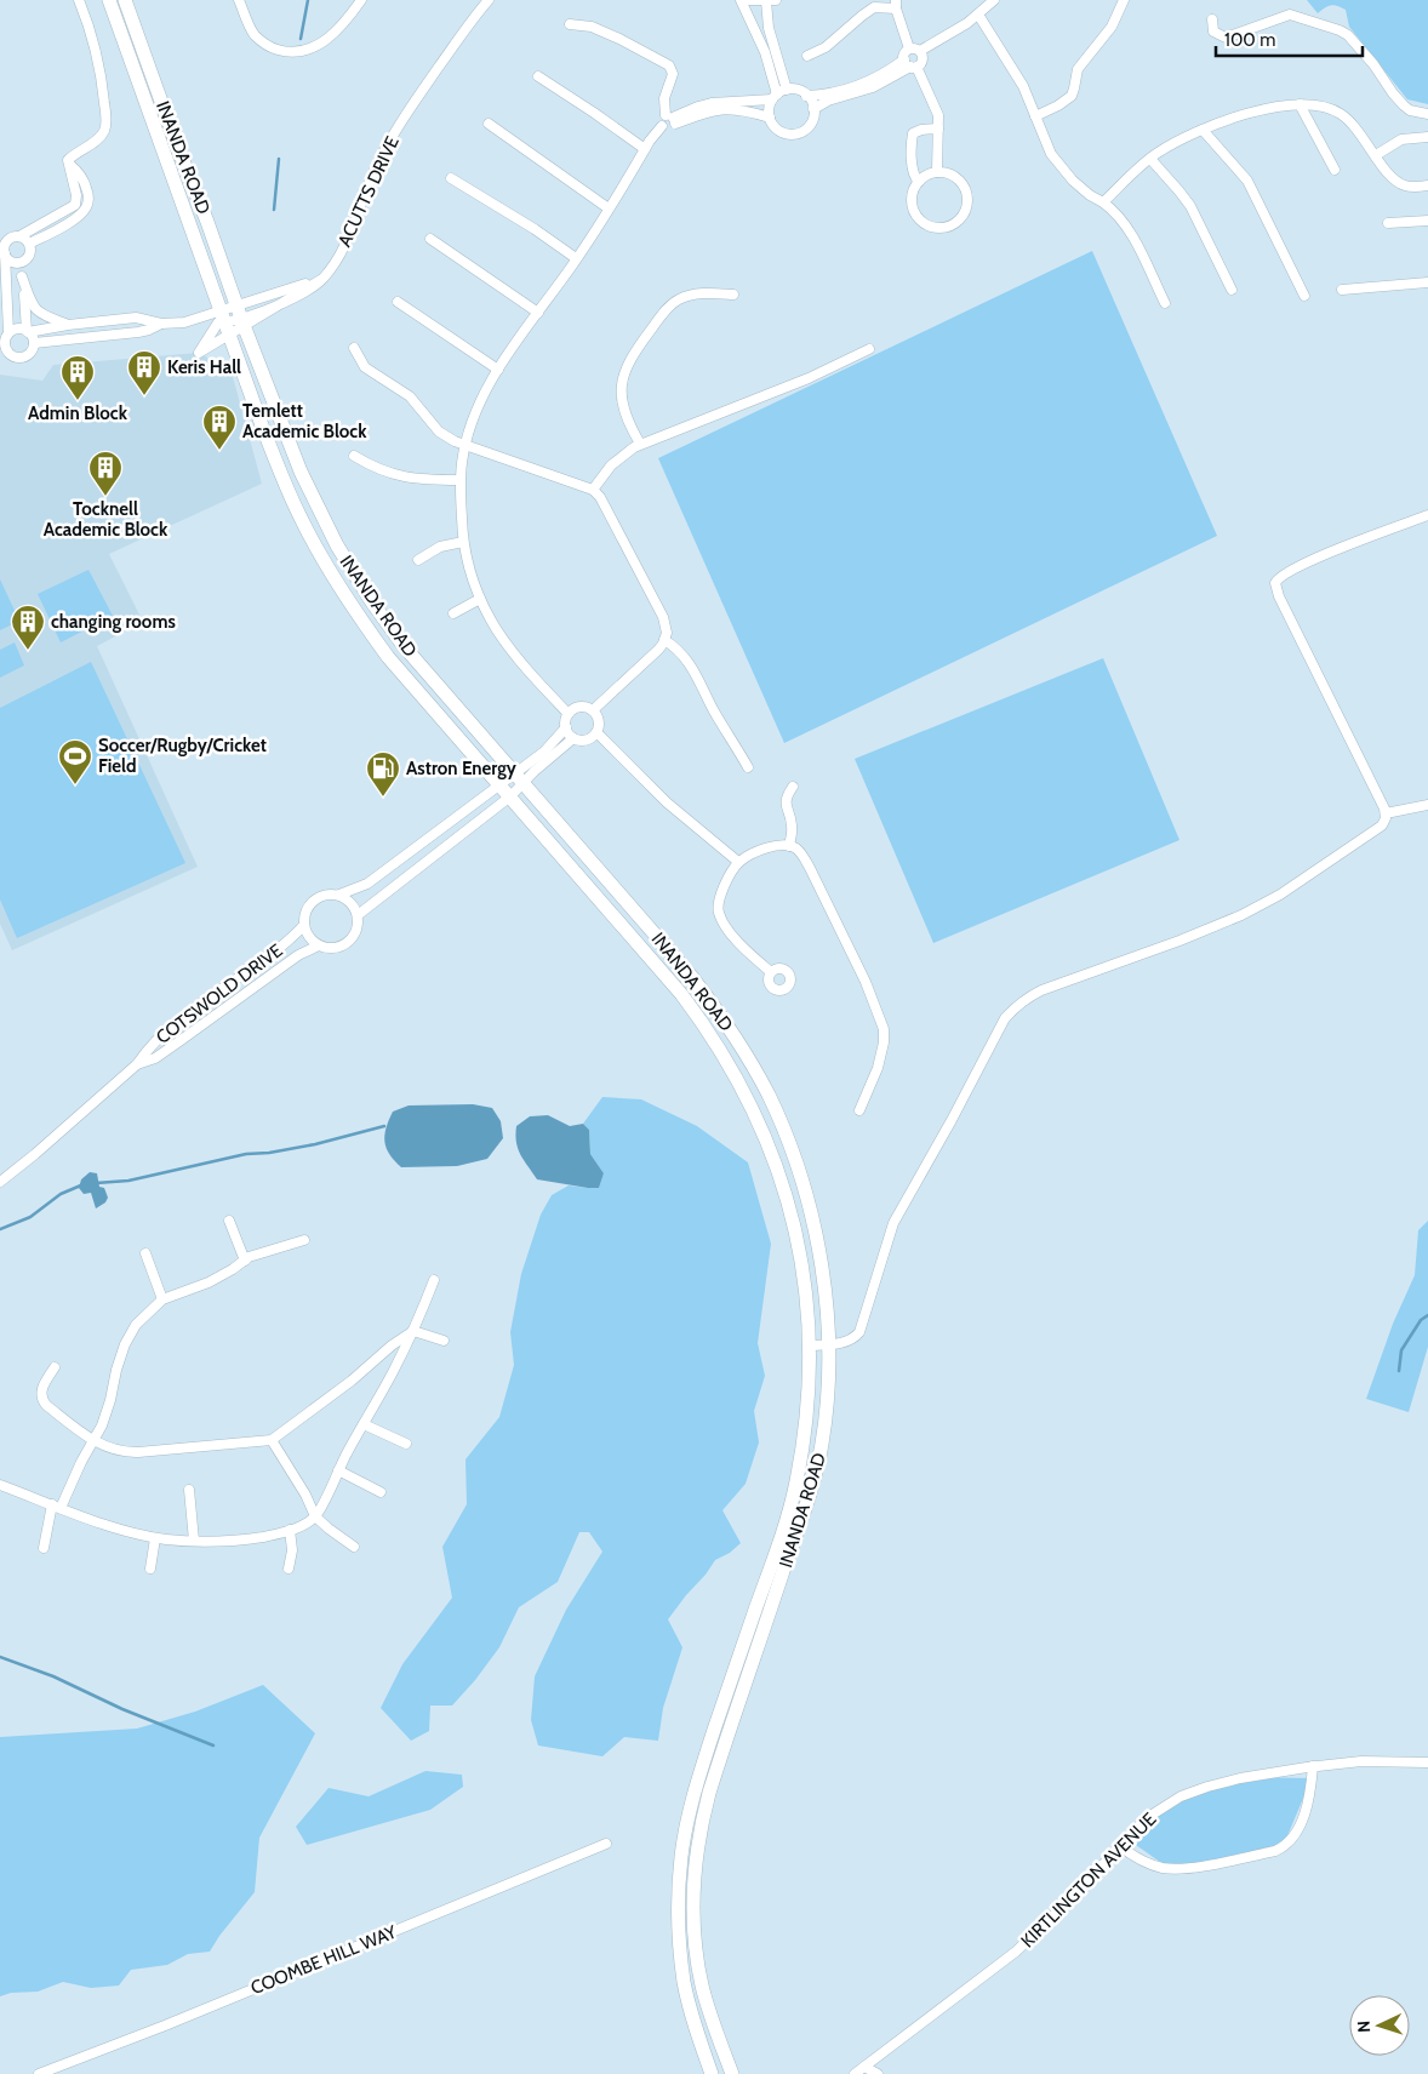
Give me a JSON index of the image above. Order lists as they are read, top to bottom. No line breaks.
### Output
{"streets":{"main road":["INANDA ROAD"],"street":["ACUTTS DRIVE","COTSWOLD DRIVE","KIRTLINGTON AVENUE","COOMBE HILL WAY"]},"crossings":[["INANDA ROAD","ACUTTS DRIVE"]],"places":{"building":["Keris Hall","Admin Block","Temlett Academic Block","Tocknell Academic Block","changing rooms"],"sports":["Soccer/Rugby/Cricket Field"],"fuel station":["Astron Energy"]},"scale_bar":"100 m","north":"left"}
